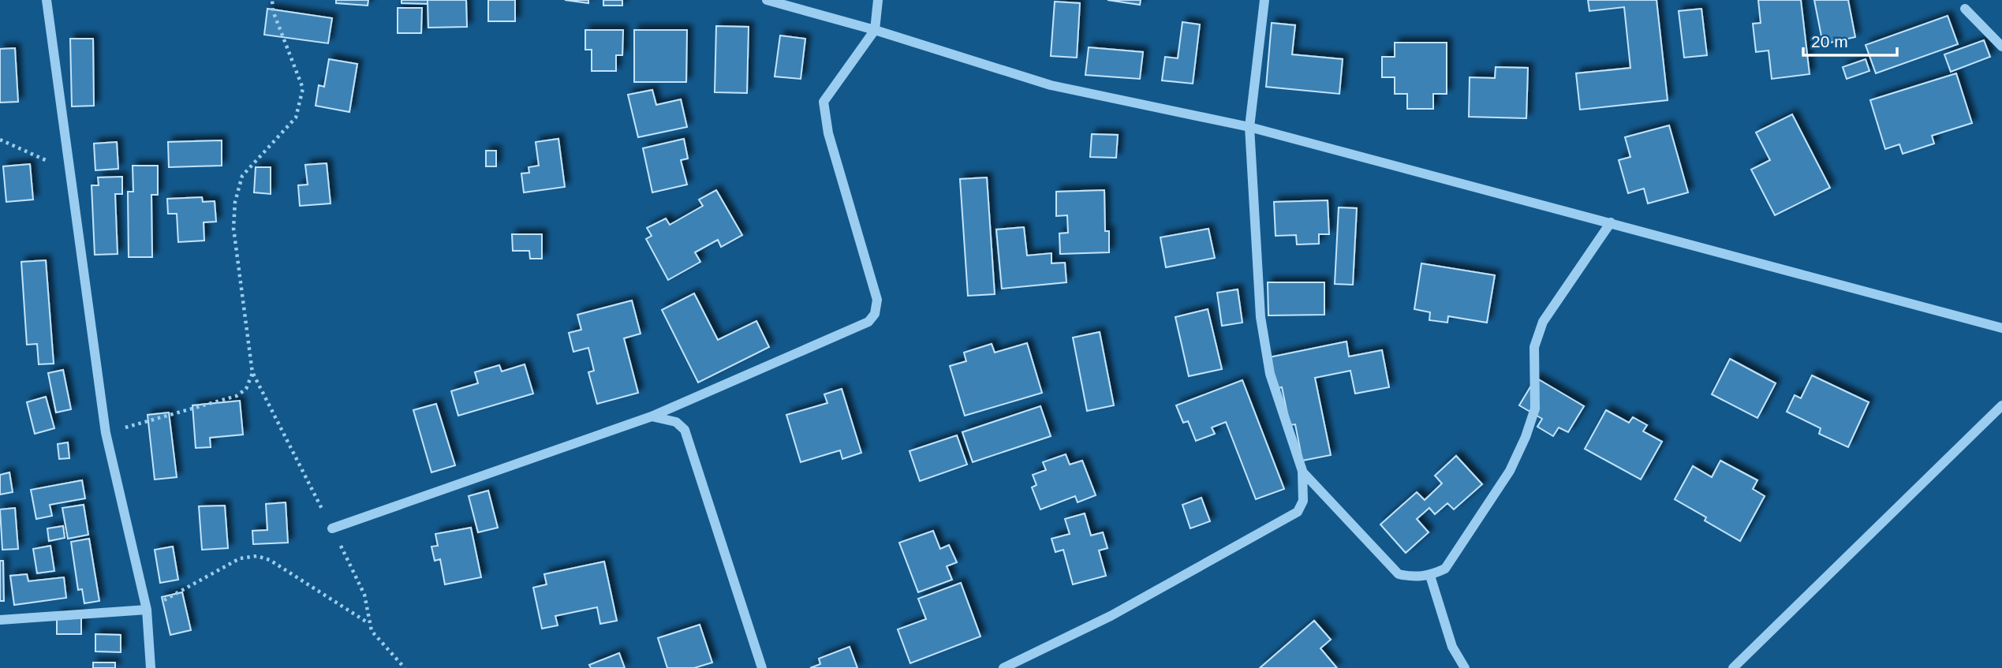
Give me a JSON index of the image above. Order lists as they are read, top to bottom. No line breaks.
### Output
{"scale_bar":"20 m"}
